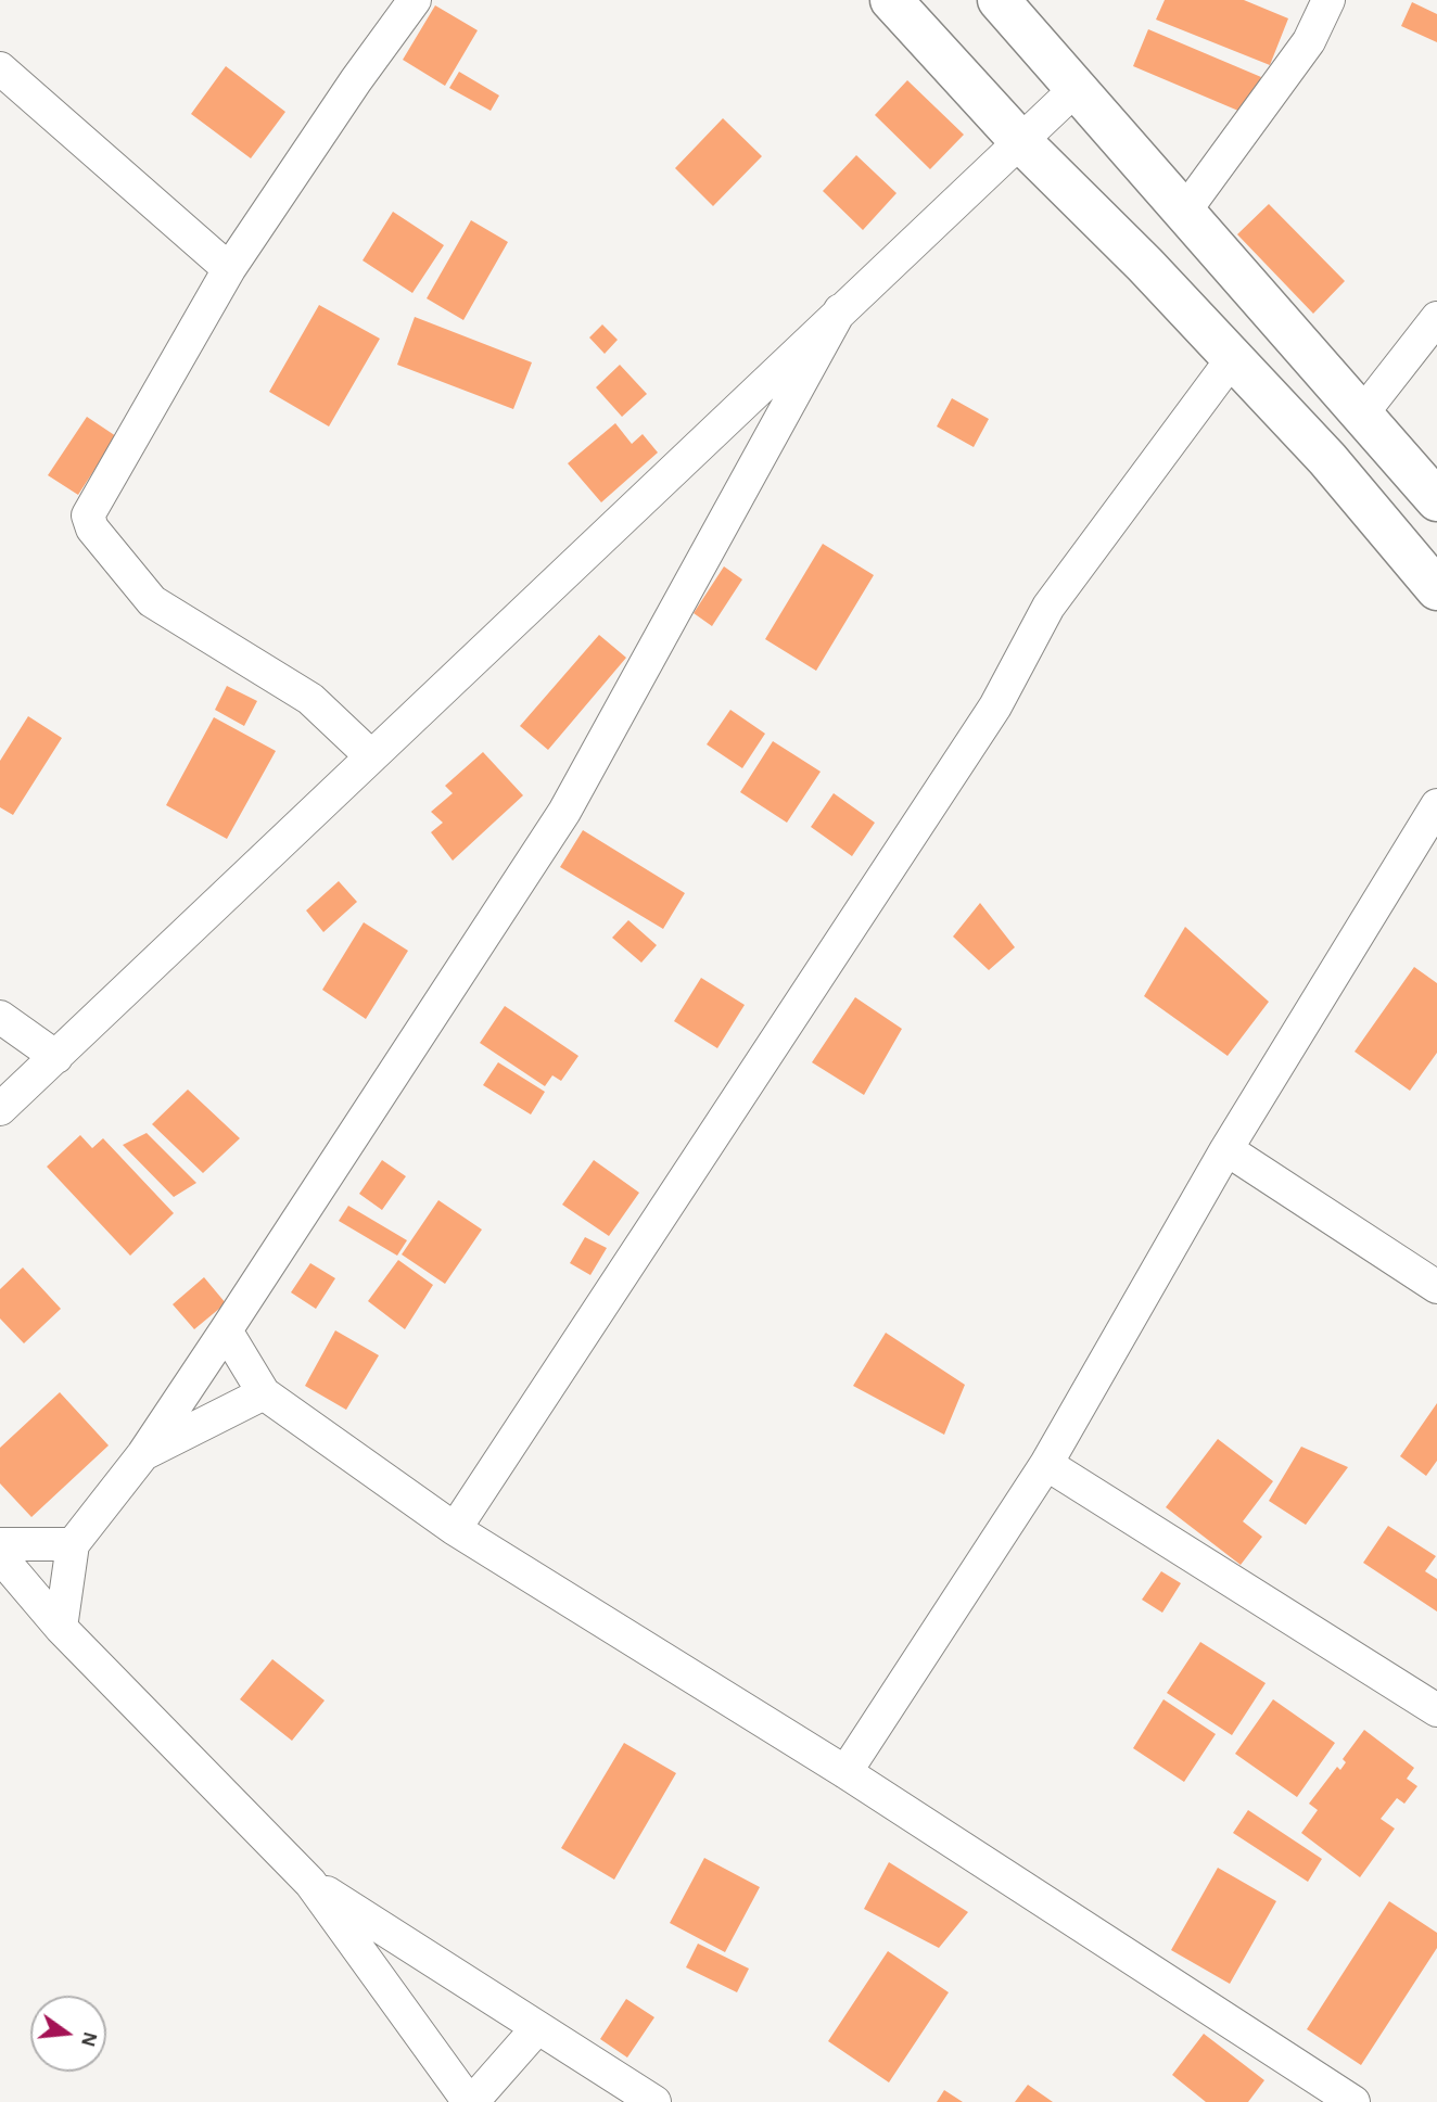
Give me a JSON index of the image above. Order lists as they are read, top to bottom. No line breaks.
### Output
{"north":"right"}
